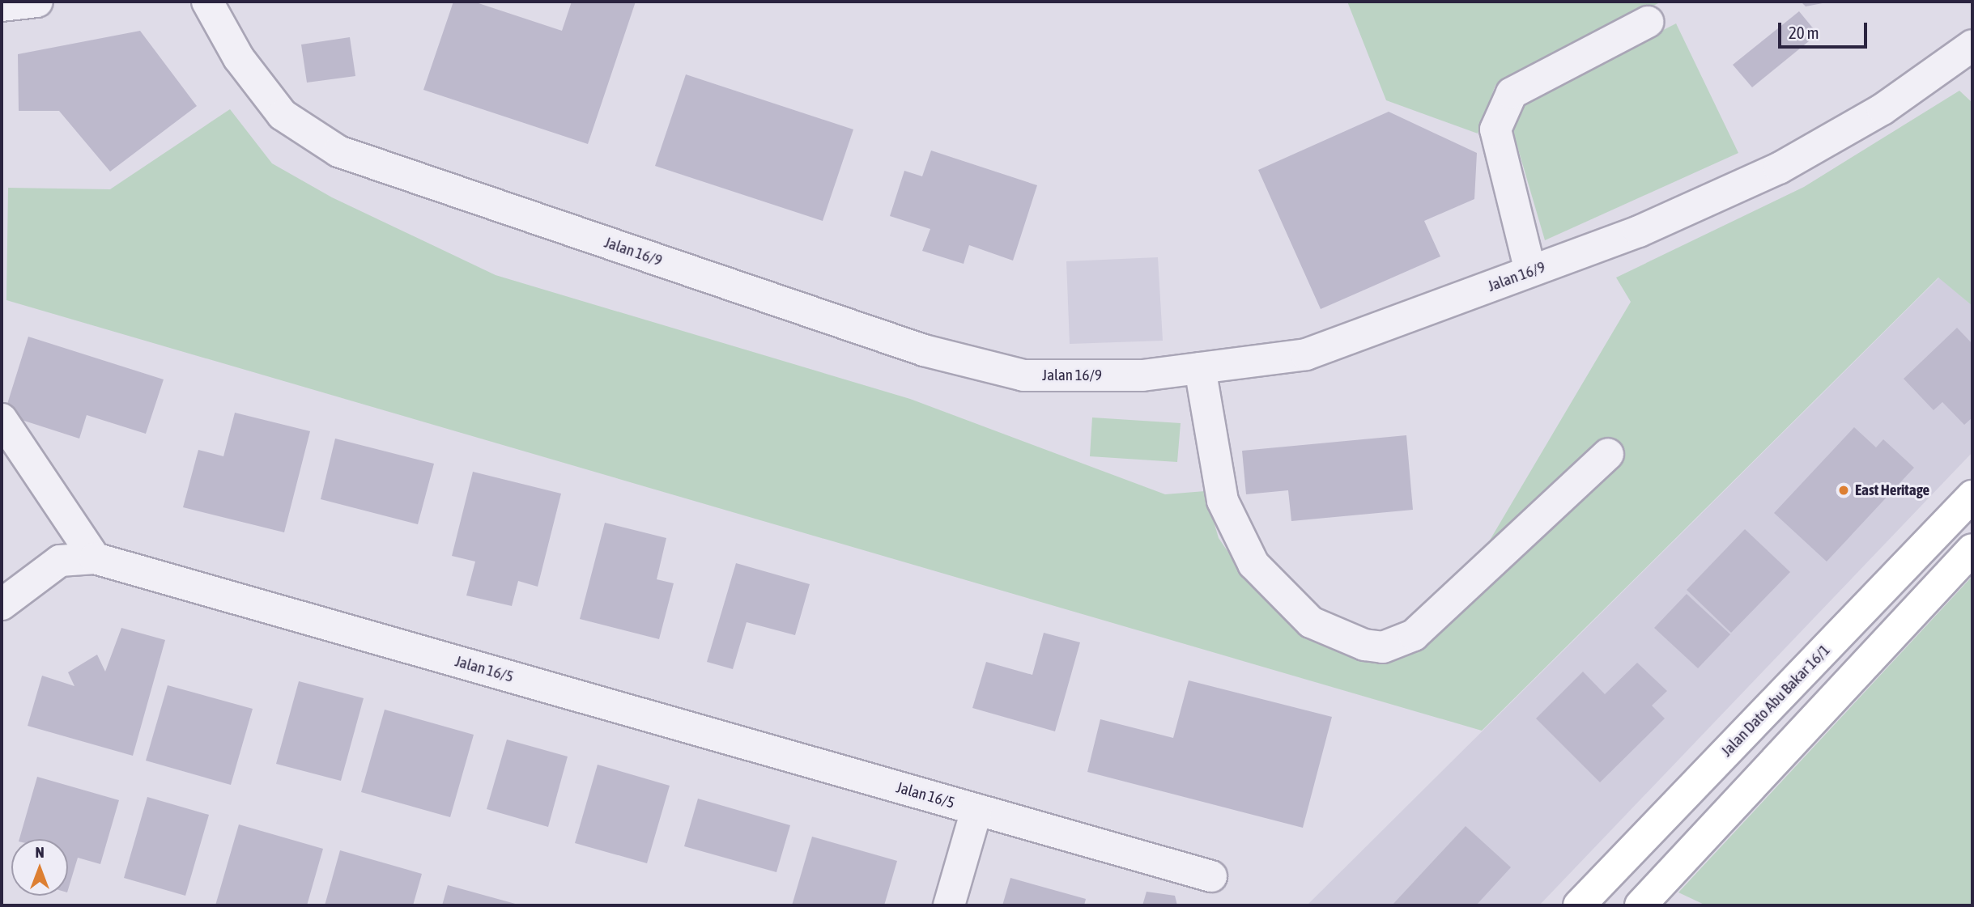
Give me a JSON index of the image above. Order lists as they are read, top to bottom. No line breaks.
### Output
{"streets":{"main road":["Jalan Dato Abu Bakar 16/1"],"street":["Jalan 16/9","Jalan 16/5"]},"places":["East Heritage"],"scale_bar":"20 m","north":"top"}
